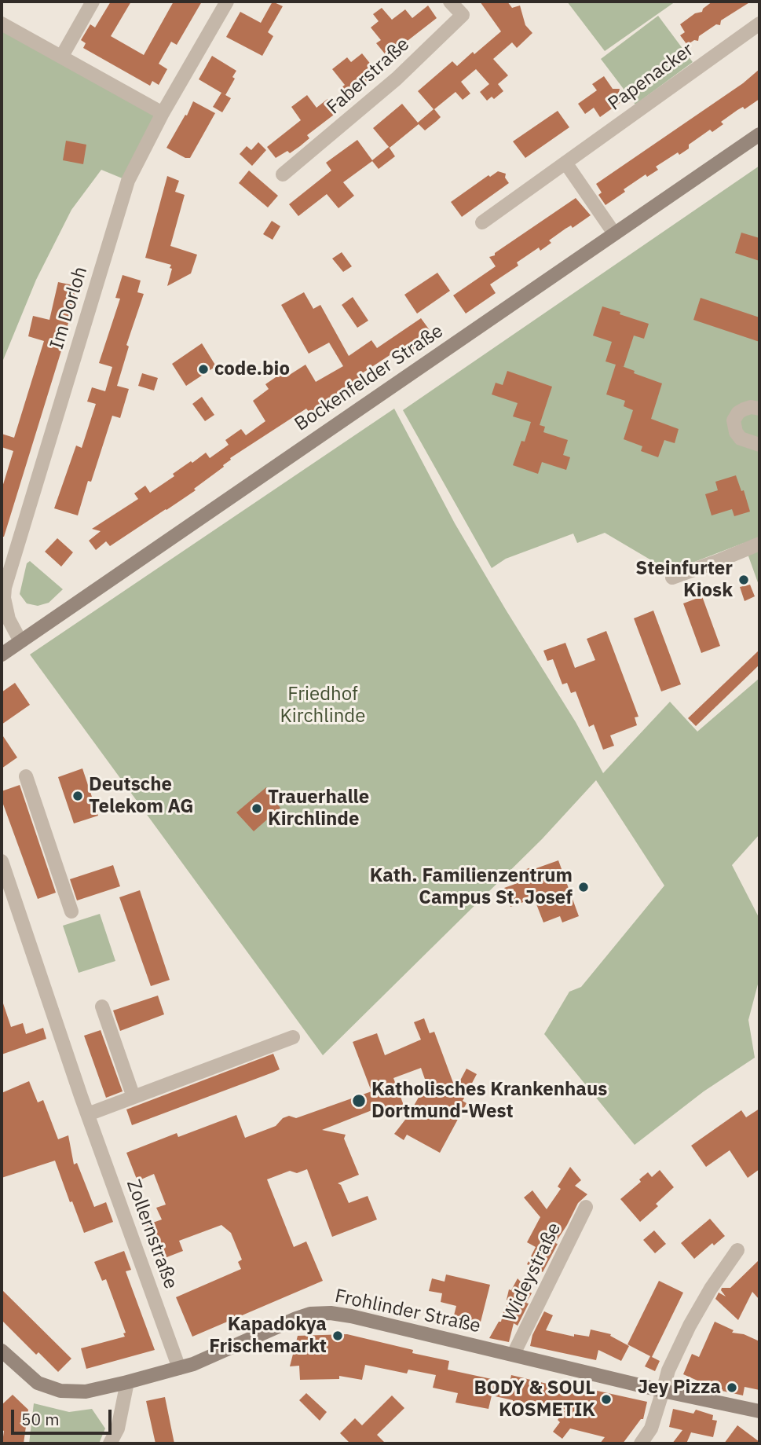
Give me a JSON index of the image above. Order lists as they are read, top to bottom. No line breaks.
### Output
{"streets":{"main road":["Bockenfelder Straße","Frohlinder Straße"],"street":["Faberstraße","Papenacker","Im Dorloh","Zollernstraße","Wideystraße"]},"crossings":[["Im Dorloh","Bockenfelder Straße"],["Zollernstraße","Frohlinder Straße"],["Wideystraße","Frohlinder Straße"]],"parks":["Friedhof Kirchlinde"],"places":["code.bio","Steinfurter Kiosk","Deutsche Telekom AG","Trauerhalle Kirchlinde","Kath. Familienzentrum Campus St. Josef","Katholisches Krankenhaus Dortmund-West","Kapadokya Frischemarkt","Jey Pizza","BODY & SOUL KOSMETIK"],"scale_bar":"50 m"}
